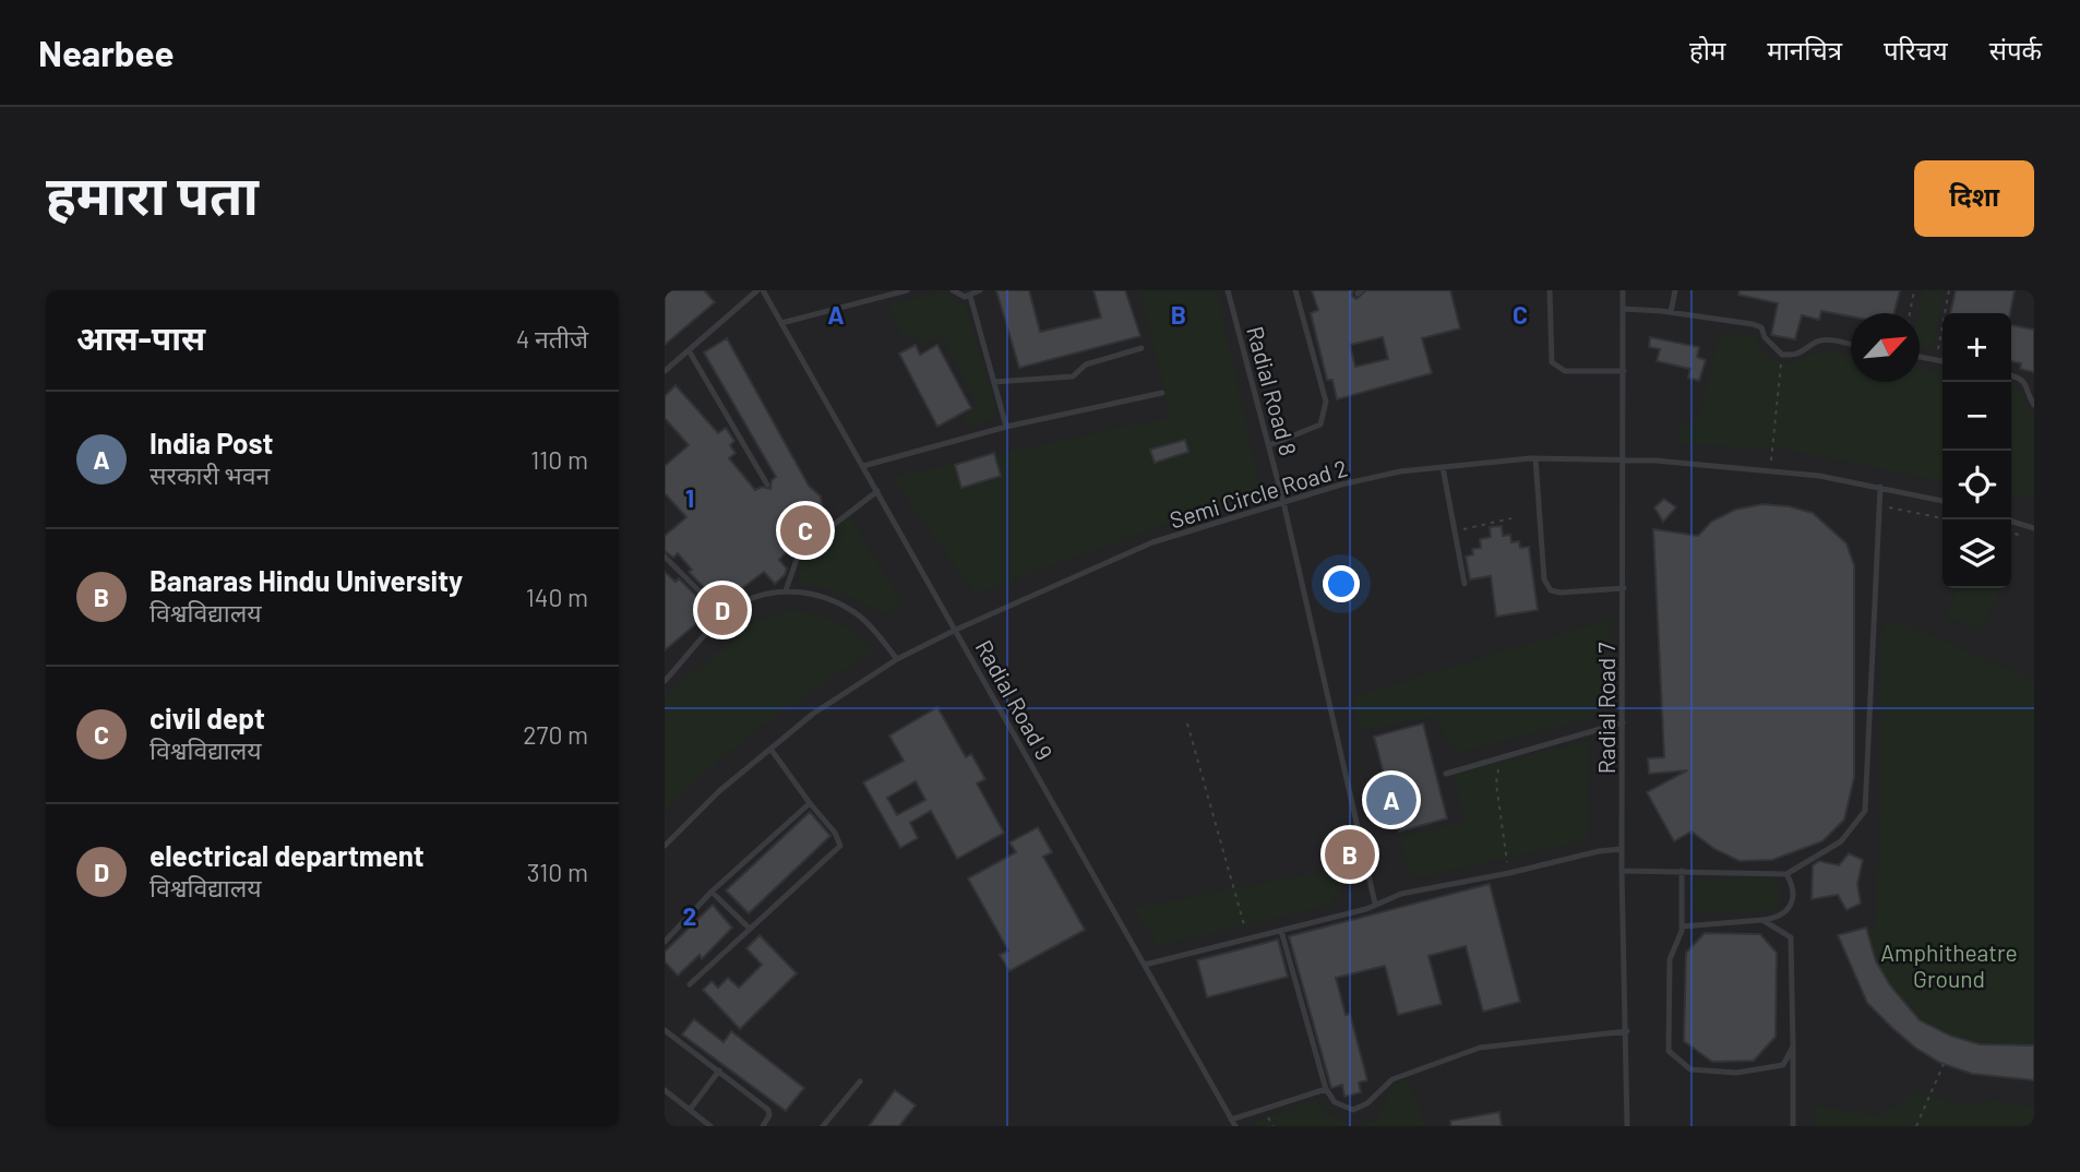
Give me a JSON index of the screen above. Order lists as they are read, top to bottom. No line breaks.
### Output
{"streets":{"lane":["Radial Road 8","Semi Circle Road 2","Radial Road 9","Radial Road 7"]},"crossings":[["Radial Road 8","Semi Circle Road 2"],["Semi Circle Road 2","Radial Road 9"],["Semi Circle Road 2","Radial Road 7"]],"parks":["Amphitheatre Ground"],"north":"top right","page":{"header":"Nearbee","nav":["होम","मानचित्र","परिचय","संपर्क"],"buttons":"दिशा","title":"हमारा पता","heading":["आस-पास","4 नतीजे"],"map_buttons":["+","−"],"list":[{"mark":"A","name":"India Post","note":"सरकारी भवन","value":"110 m"},{"mark":"B","name":"Banaras Hindu University","note":"विश्वविद्यालय","value":"140 m"},{"mark":"C","name":"civil dept","note":"विश्वविद्यालय","value":"270 m"},{"mark":"D","name":"electrical department","note":"विश्वविद्यालय","value":"310 m"}],"pins":["C","D","A","B"]},"grid":{"columns":["A","B","C"],"rows":["1","2"]}}
